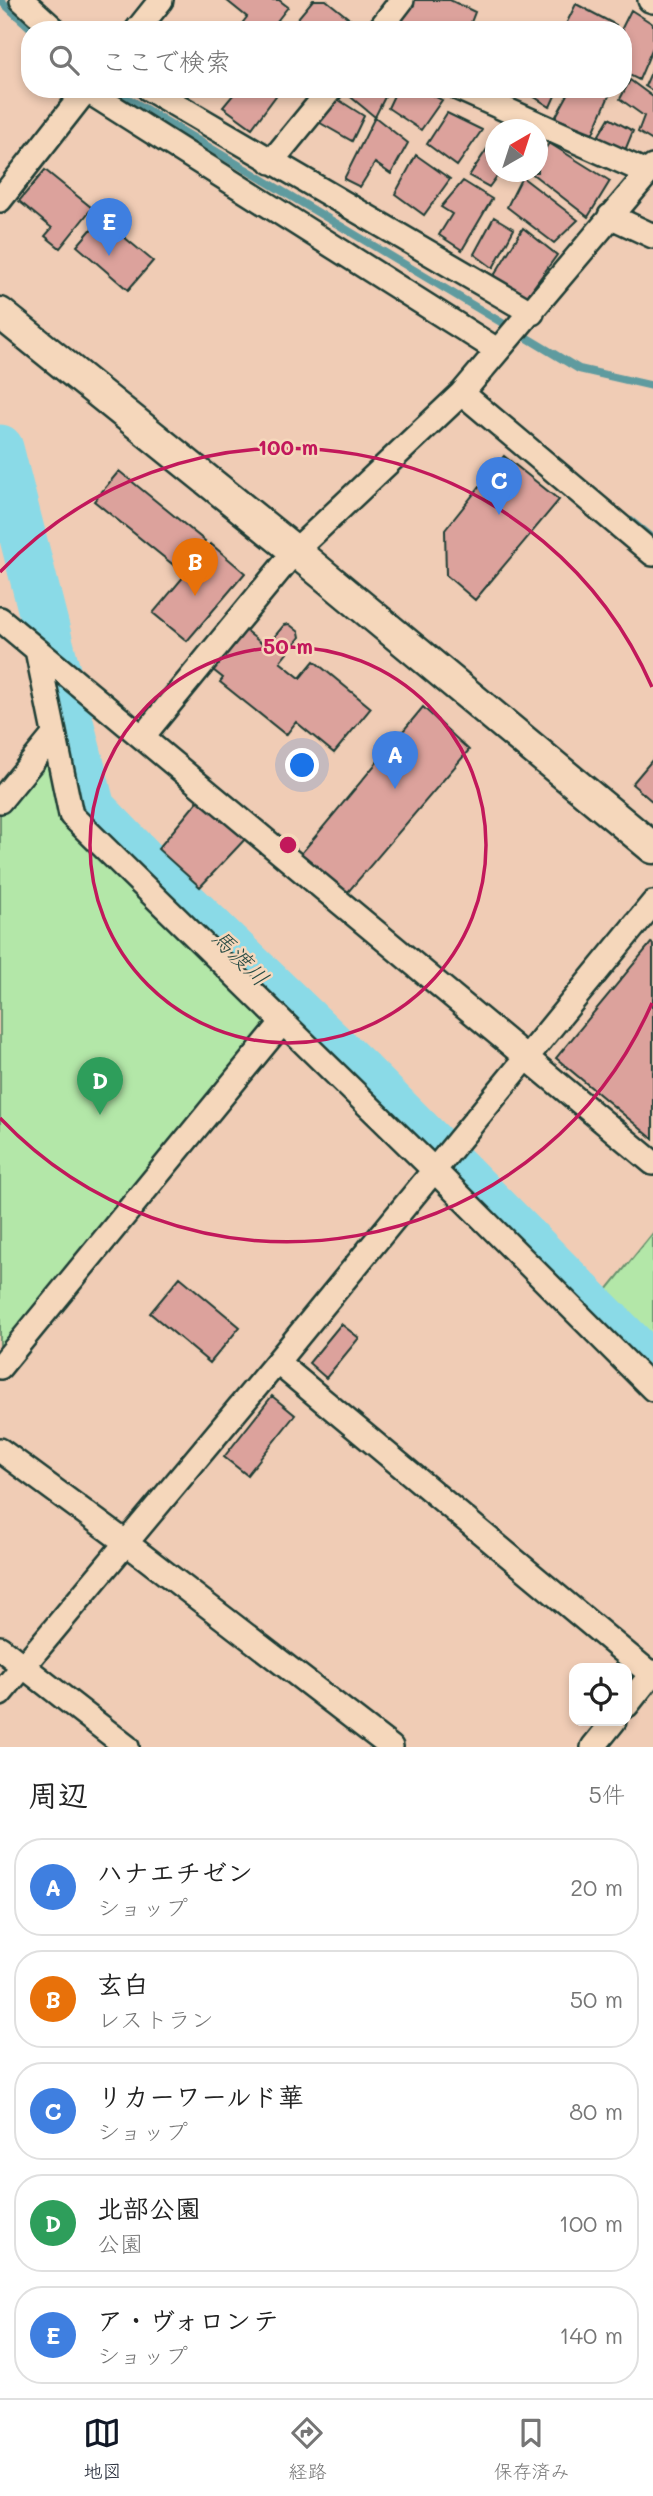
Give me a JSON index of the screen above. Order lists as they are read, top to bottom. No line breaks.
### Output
{"water":["馬渡川"],"north":"top right","page":{"search":"ここで検索","pins":["E","C","B","A","D"],"heading":["周辺","5件"],"list":[{"mark":"A","name":"ハナエチゼン","note":"ショップ","value":"20 m"},{"mark":"B","name":"玄白","note":"レストラン","value":"50 m"},{"mark":"C","name":"リカーワールド華","note":"ショップ","value":"80 m"},{"mark":"D","name":"北部公園","note":"公園","value":"100 m"},{"mark":"E","name":"ア・ヴォロンテ","note":"ショップ","value":"140 m"}],"nav":["地図","経路","保存済み"]},"rings":["100 m","50 m"]}
